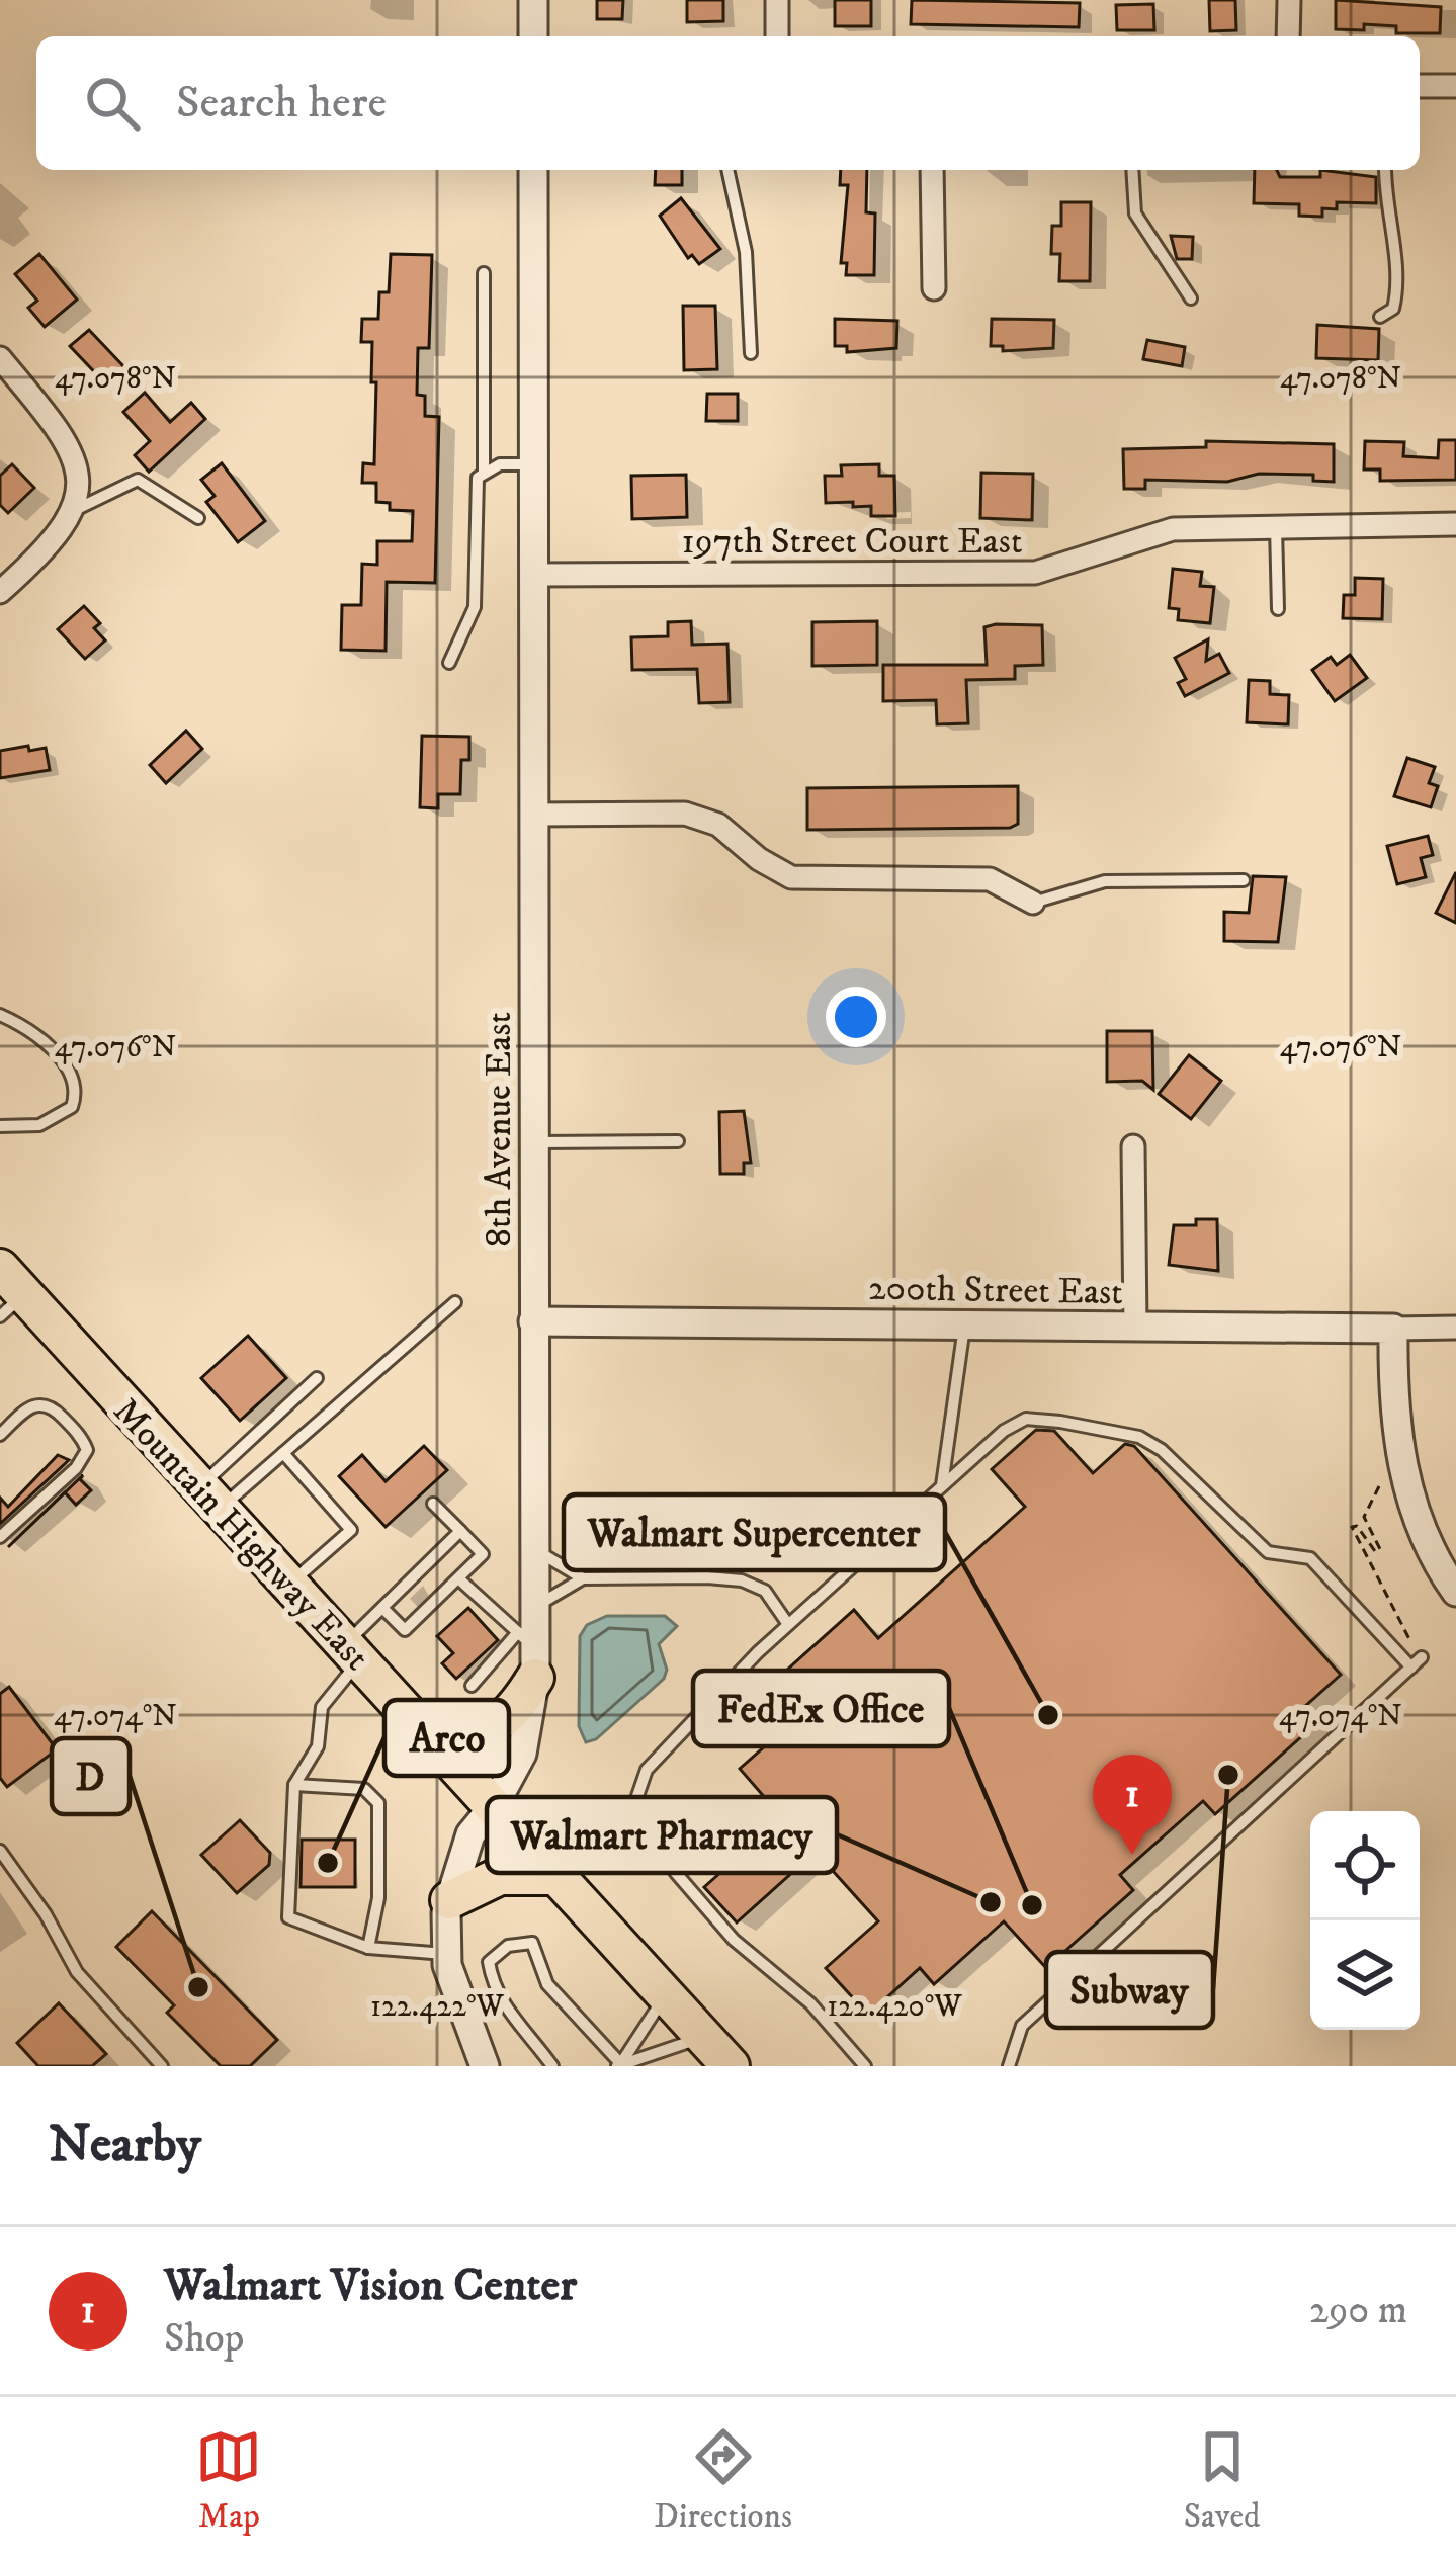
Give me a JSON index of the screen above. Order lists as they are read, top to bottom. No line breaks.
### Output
{"streets":{"main road":["Mountain Highway East"],"street":["197th Street Court East","8th Avenue East","200th Street East"]},"crossings":[["197th Street Court East","8th Avenue East"],["8th Avenue East","200th Street East"],["8th Avenue East","Mountain Highway East"]],"places":["Walmart Supercenter","Subway","Arco","Walmart Pharmacy","FedEx Office","D"],"page":{"search":"Search here","pins":"1","heading":"Nearby","list":[{"mark":"1","name":"Walmart Vision Center","note":"Shop","value":"290 m"}],"nav":["Map","Directions","Saved"]},"coordinates":["47.078°N","47.076°N","47.074°N","122.422°W","122.420°W"]}
